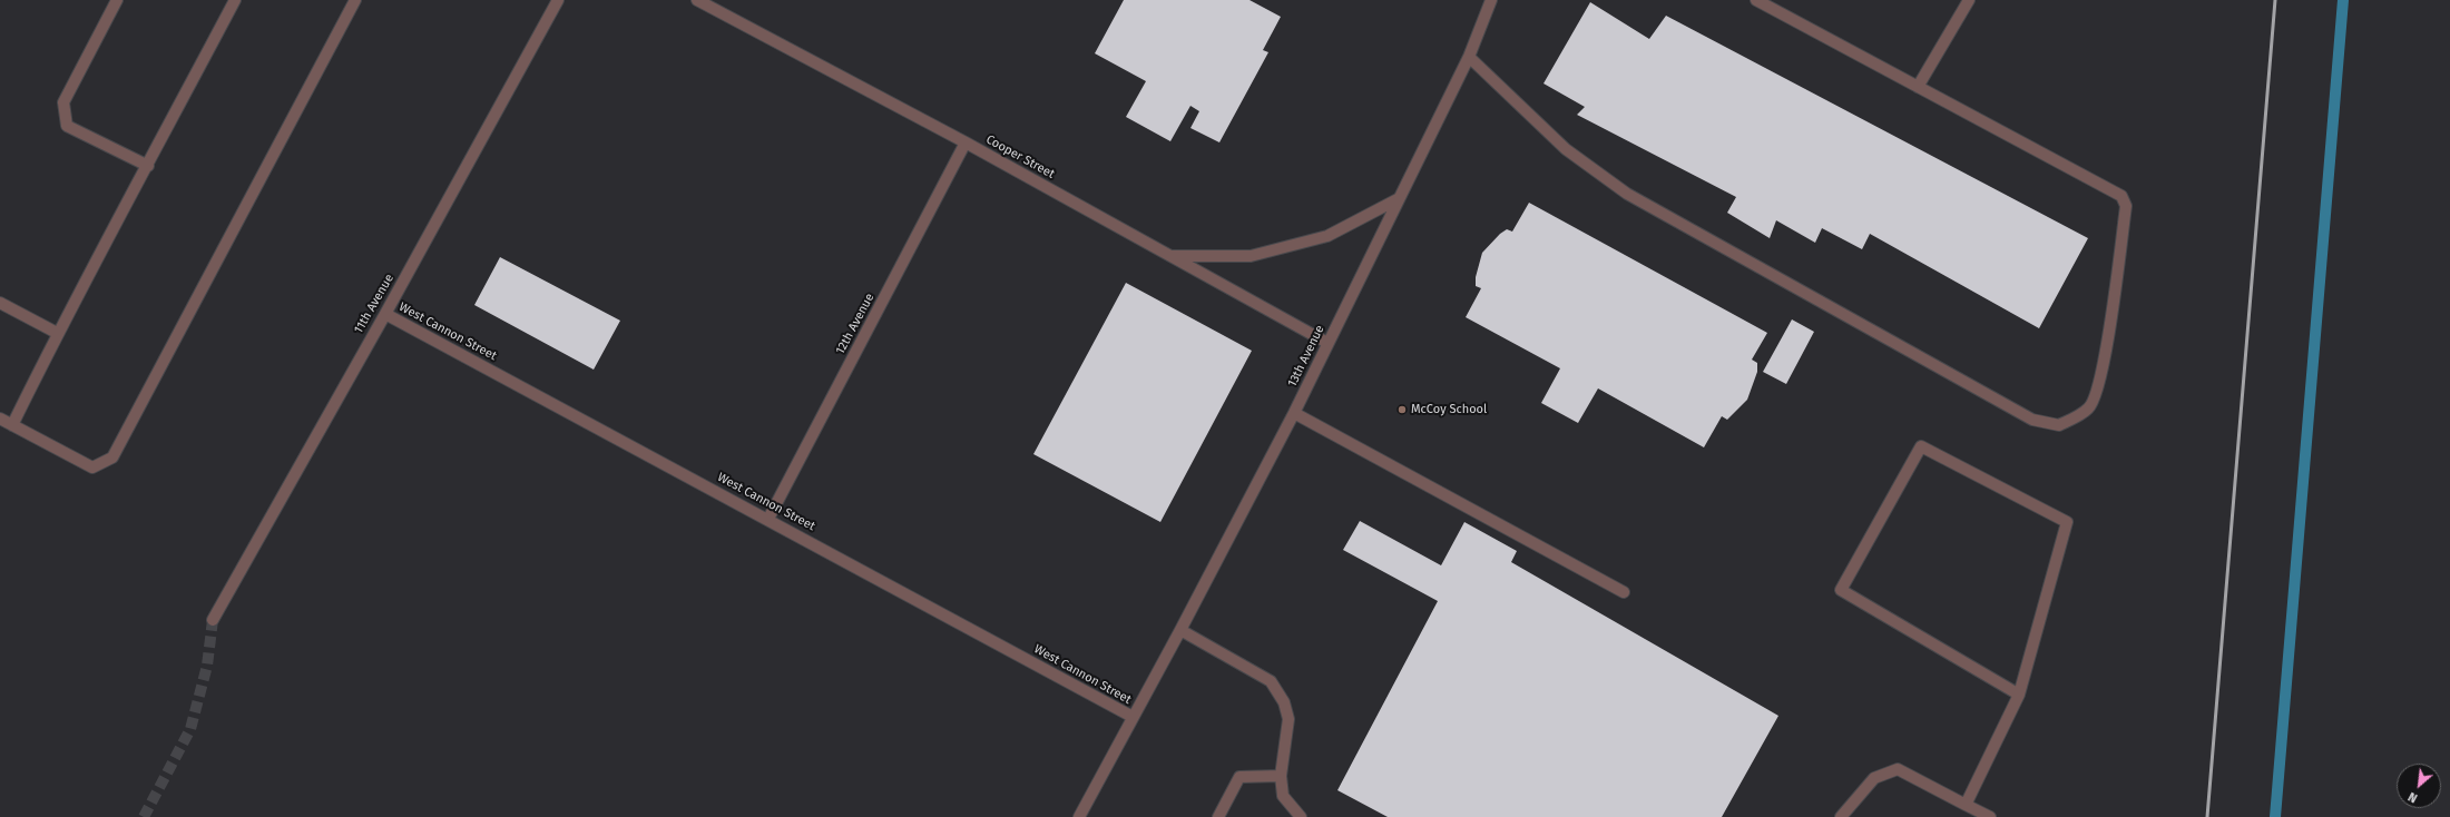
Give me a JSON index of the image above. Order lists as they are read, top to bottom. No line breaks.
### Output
{"streets":{"street":["Cooper Street","11th Avenue","12th Avenue","West Cannon Street","13th Avenue"]},"crossings":[["Cooper Street","12th Avenue"],["Cooper Street","13th Avenue"],["11th Avenue","West Cannon Street"],["12th Avenue","West Cannon Street"],["West Cannon Street","13th Avenue"]],"places":["McCoy School"],"north":"bottom left"}
